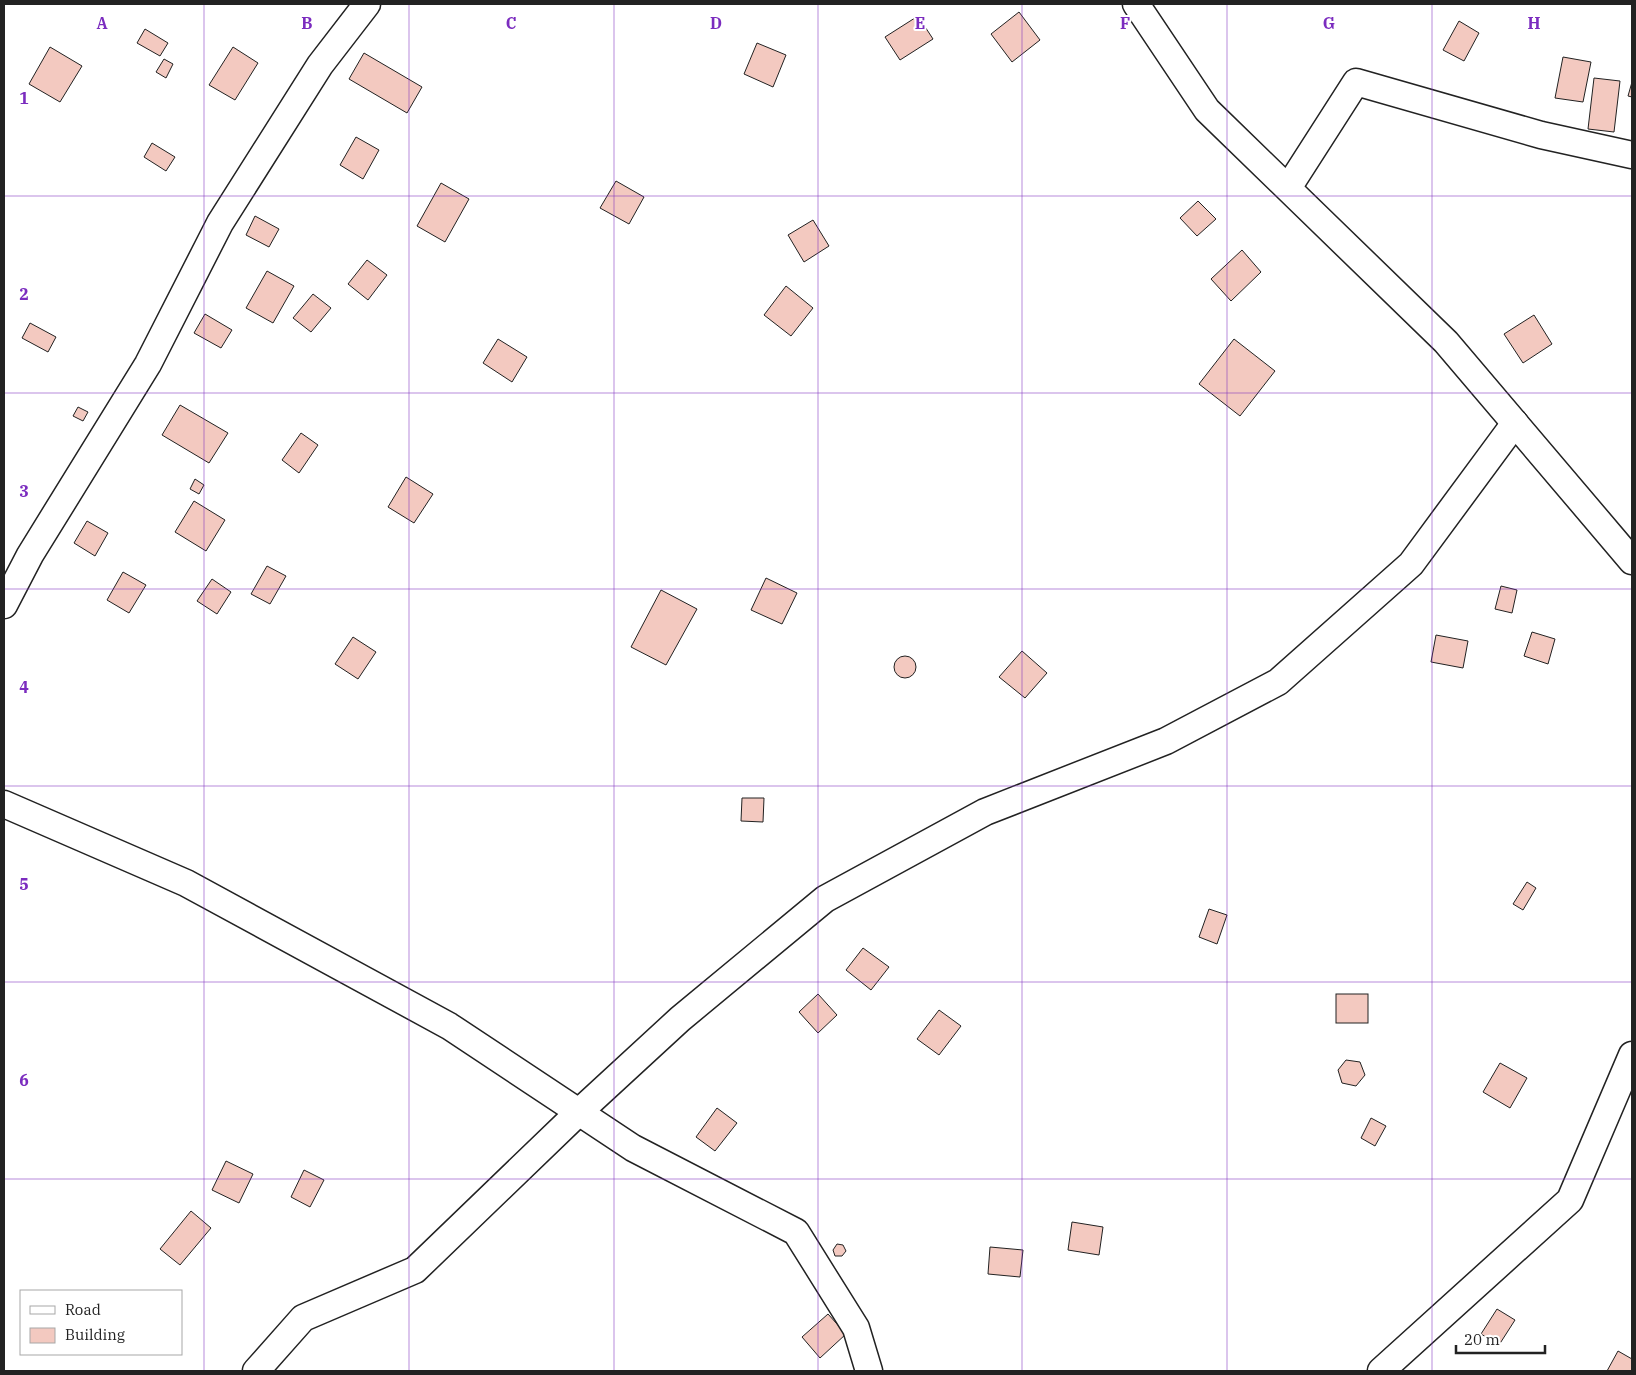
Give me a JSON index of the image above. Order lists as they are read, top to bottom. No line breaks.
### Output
{"legend":["Road","Building"],"scale_bar":"20 m","grid":{"columns":["A","B","C","D","E","F","G","H"],"rows":["1","2","3","4","5","6"]}}
